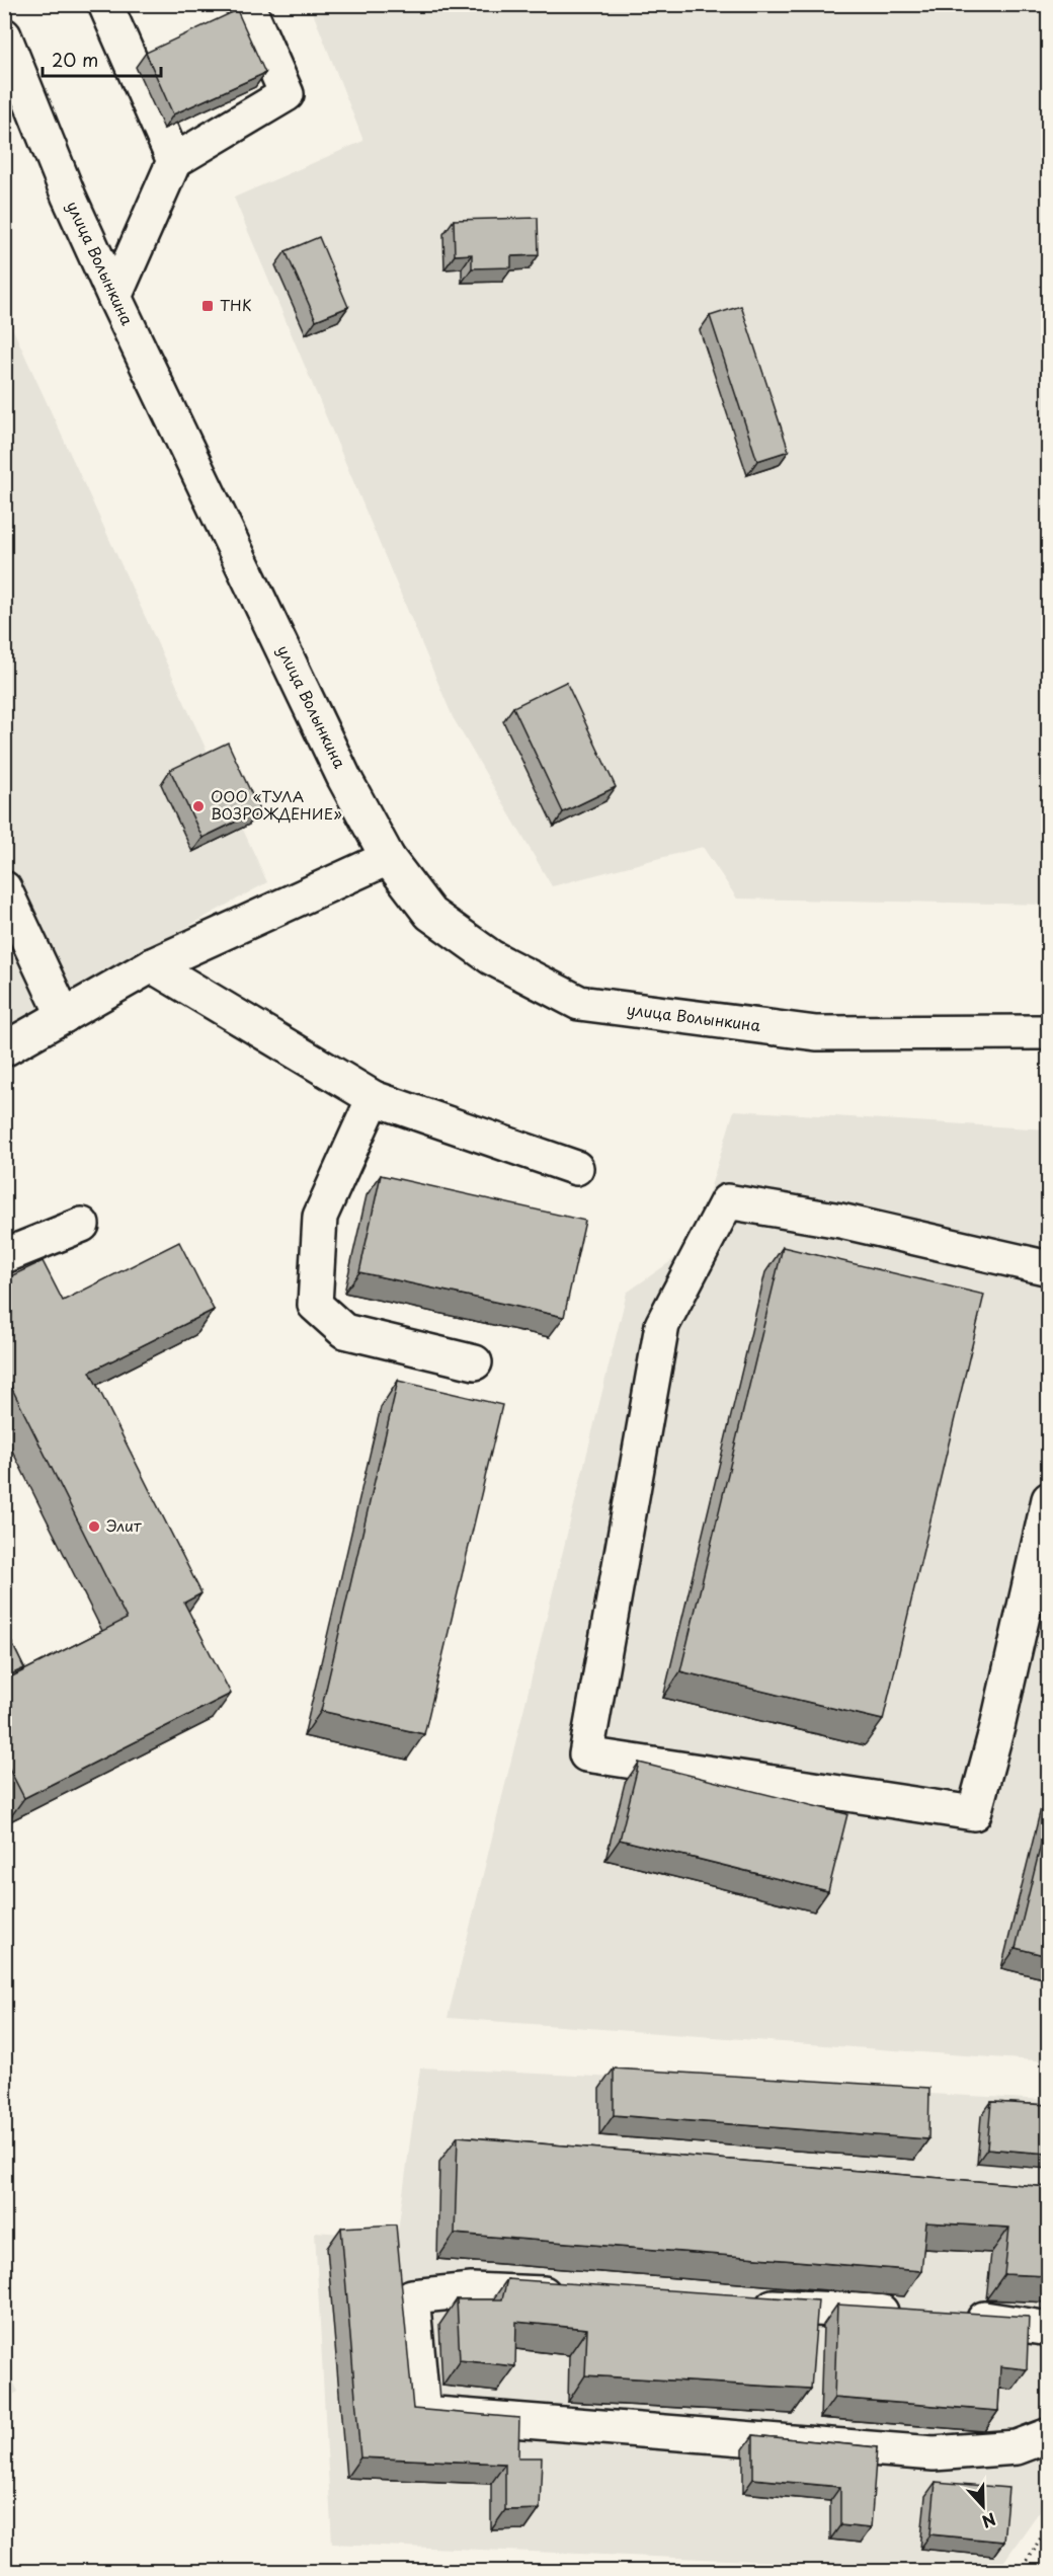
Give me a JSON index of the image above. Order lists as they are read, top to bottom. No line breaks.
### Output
{"streets":{"street":["улица Волынкина"]},"places":{"transit":["ТНК"],"other":["ООО «ТУЛА ВОЗРОЖДЕНИЕ»","Элит"]},"scale_bar":"20 m","north":"bottom"}
